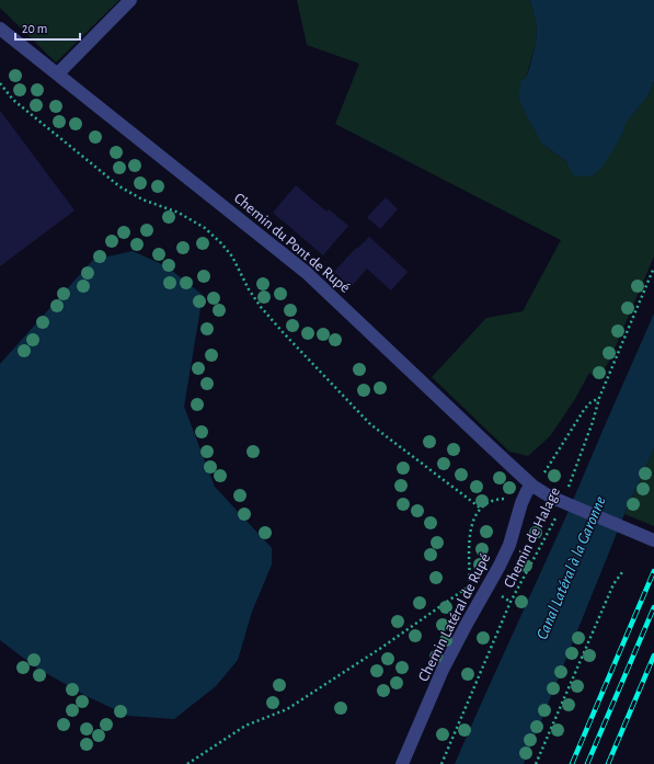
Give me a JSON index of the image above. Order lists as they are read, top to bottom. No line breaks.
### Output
{"streets":{"street":["Chemin du Pont de Rupé","Chemin Latéral de Rupé"],"path":["Chemin de Halage"]},"crossings":[["Chemin du Pont de Rupé","Chemin Latéral de Rupé"]],"water":["Canal Latéral à la Garonne"],"scale_bar":"20 m"}
